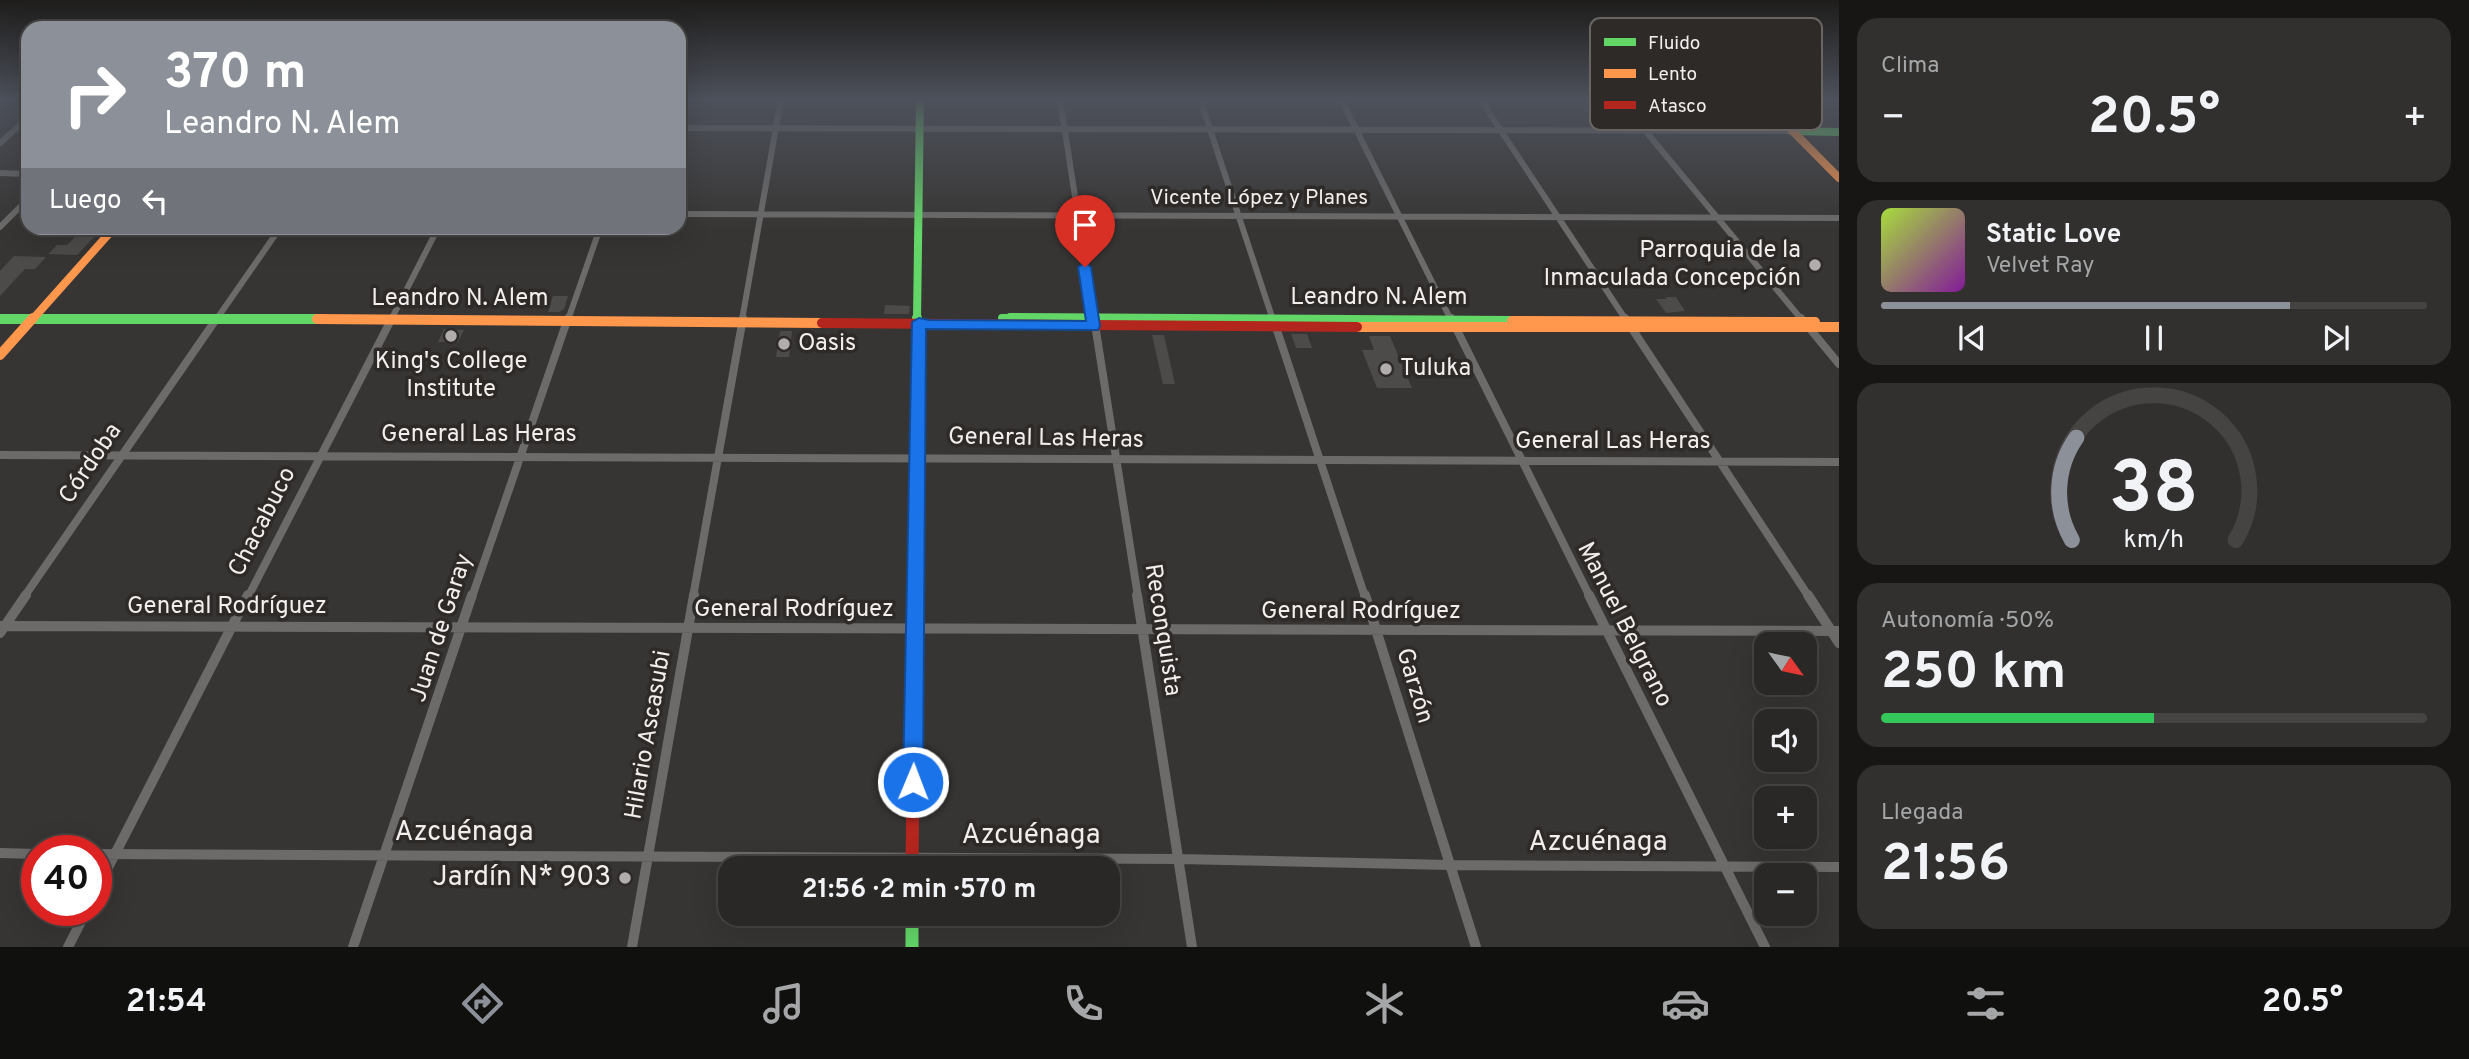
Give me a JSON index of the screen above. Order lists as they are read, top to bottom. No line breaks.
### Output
{"streets":{"main road":["Leandro N. Alem"],"street":["Vicente López y Planes","General Las Heras","Córdoba","Chacabuco","General Rodríguez","Manuel Belgrano","Juan de Garay","Reconquista","Garzón","Hilario Ascasubi","Azcuénaga"]},"crossings":[["Vicente López y Planes","Manuel Belgrano"],["Vicente López y Planes","Reconquista"],["Vicente López y Planes","Garzón"],["Vicente López y Planes","Hilario Ascasubi"],["Leandro N. Alem","Córdoba"],["Leandro N. Alem","Chacabuco"],["Leandro N. Alem","Manuel Belgrano"],["Leandro N. Alem","Juan de Garay"],["Leandro N. Alem","Reconquista"],["Leandro N. Alem","Garzón"],["Leandro N. Alem","Hilario Ascasubi"],["General Las Heras","Córdoba"],["General Las Heras","Chacabuco"],["General Las Heras","Manuel Belgrano"],["General Las Heras","Juan de Garay"],["General Las Heras","Reconquista"],["General Las Heras","Garzón"],["General Las Heras","Hilario Ascasubi"],["Córdoba","General Rodríguez"],["Chacabuco","General Rodríguez"],["Chacabuco","Azcuénaga"],["General Rodríguez","Manuel Belgrano"],["General Rodríguez","Juan de Garay"],["General Rodríguez","Reconquista"],["General Rodríguez","Garzón"],["General Rodríguez","Hilario Ascasubi"],["Manuel Belgrano","Azcuénaga"],["Juan de Garay","Azcuénaga"],["Reconquista","Azcuénaga"],["Garzón","Azcuénaga"],["Hilario Ascasubi","Azcuénaga"]],"places":["Parroquia de la Inmaculada Concepción","King's College Institute","Oasis","Tuluka","Jardín N* 903"],"legend":["Fluido","Lento","Atasco"],"north":"bottom right","page":{"tile":["Clima",["Autonomía · 50%","250 km"],["Llegada","21:56"]],"turn":["370 m","Leandro N. Alem"],"heat":["−","20.5°","+"],"then":"Luego","song":["Static Love","Velvet Ray"],"map_buttons":["+","−"],"limit":"40","trip":"21:56 · 2 min · 570 m","tabs":["21:54","20.5°"],"gauge":["38","km/h"]}}
